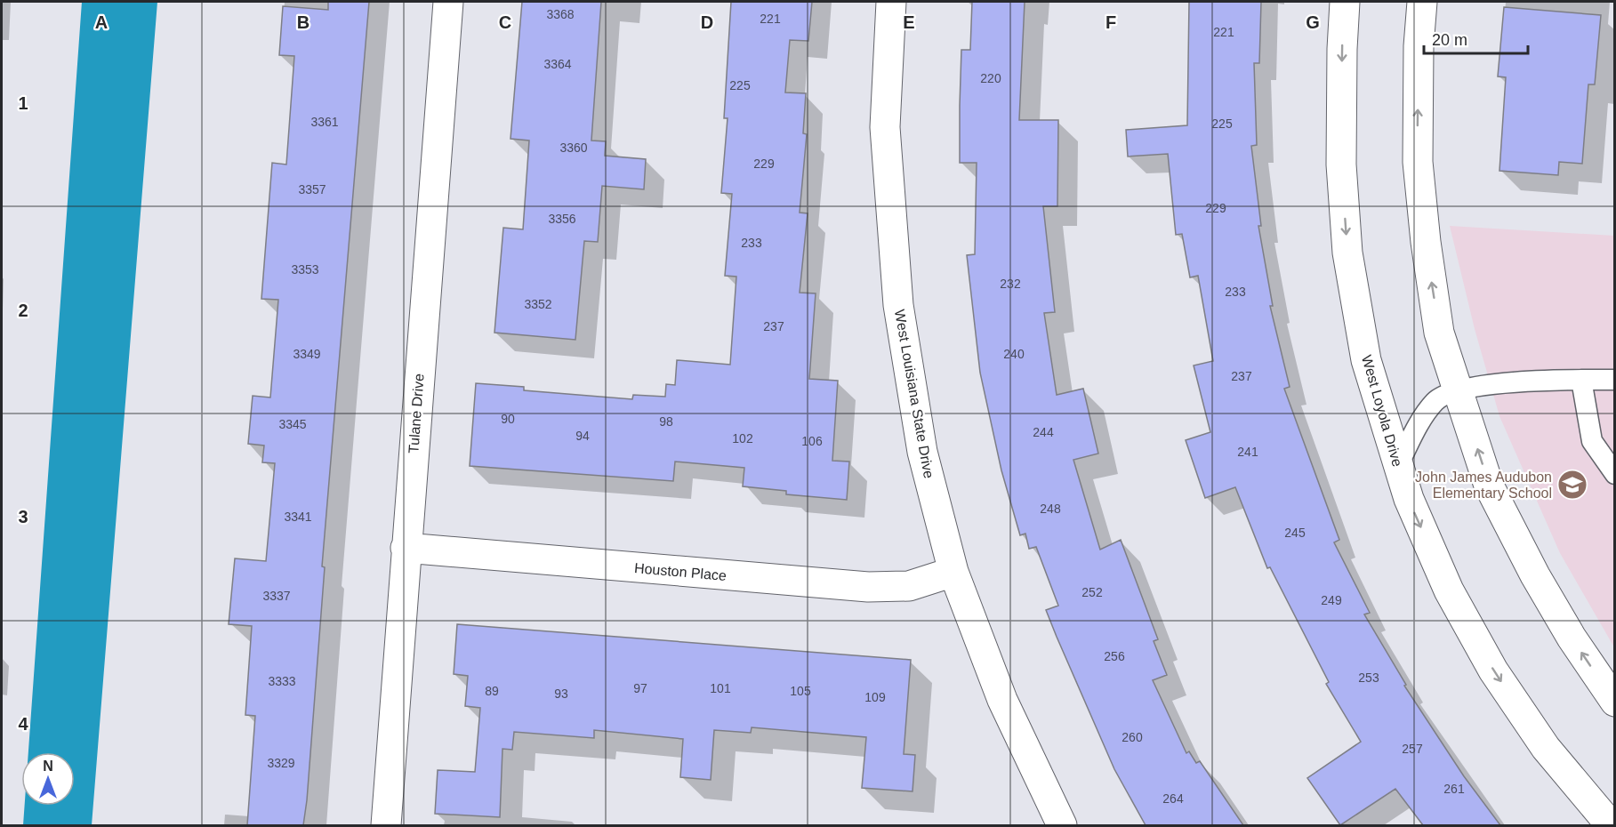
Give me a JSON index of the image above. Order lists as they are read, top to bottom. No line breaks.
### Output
{"streets":{"street":["West Louisiana State Drive","West Loyola Drive","Tulane Drive","Houston Place"]},"crossings":[["West Louisiana State Drive","Houston Place"],["Tulane Drive","Houston Place"]],"places":{"school or university":["John James Audubon Elementary School"]},"house_numbers":["3368","221","221","3364","220","225","3361","225","3360","229","3357","229","3356","233","3353","232","233","3352","237","3349","240","237","90","98","3345","244","94","102","106","241","248","3341","245","252","3337","249","256","253","3333","97","101","89","105","93","109","260","257","3329","261","264"],"scale_bar":"20 m","north":"top","grid":{"columns":["A","B","C","D","E","F","G"],"rows":["1","2","3","4"]}}
